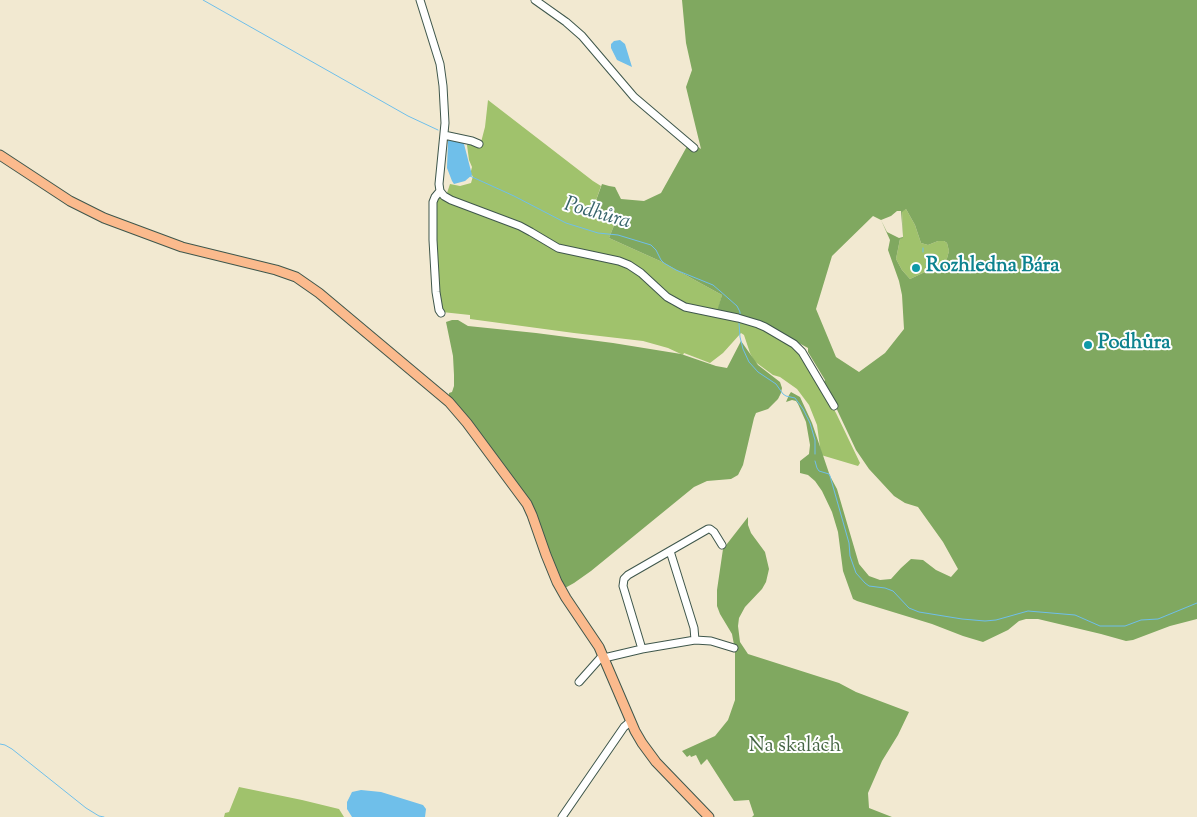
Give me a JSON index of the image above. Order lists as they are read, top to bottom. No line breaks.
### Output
{"water":["Podhůra"],"parks":["Na skalách"],"places":["Rozhledna Bára","Podhůra"]}
